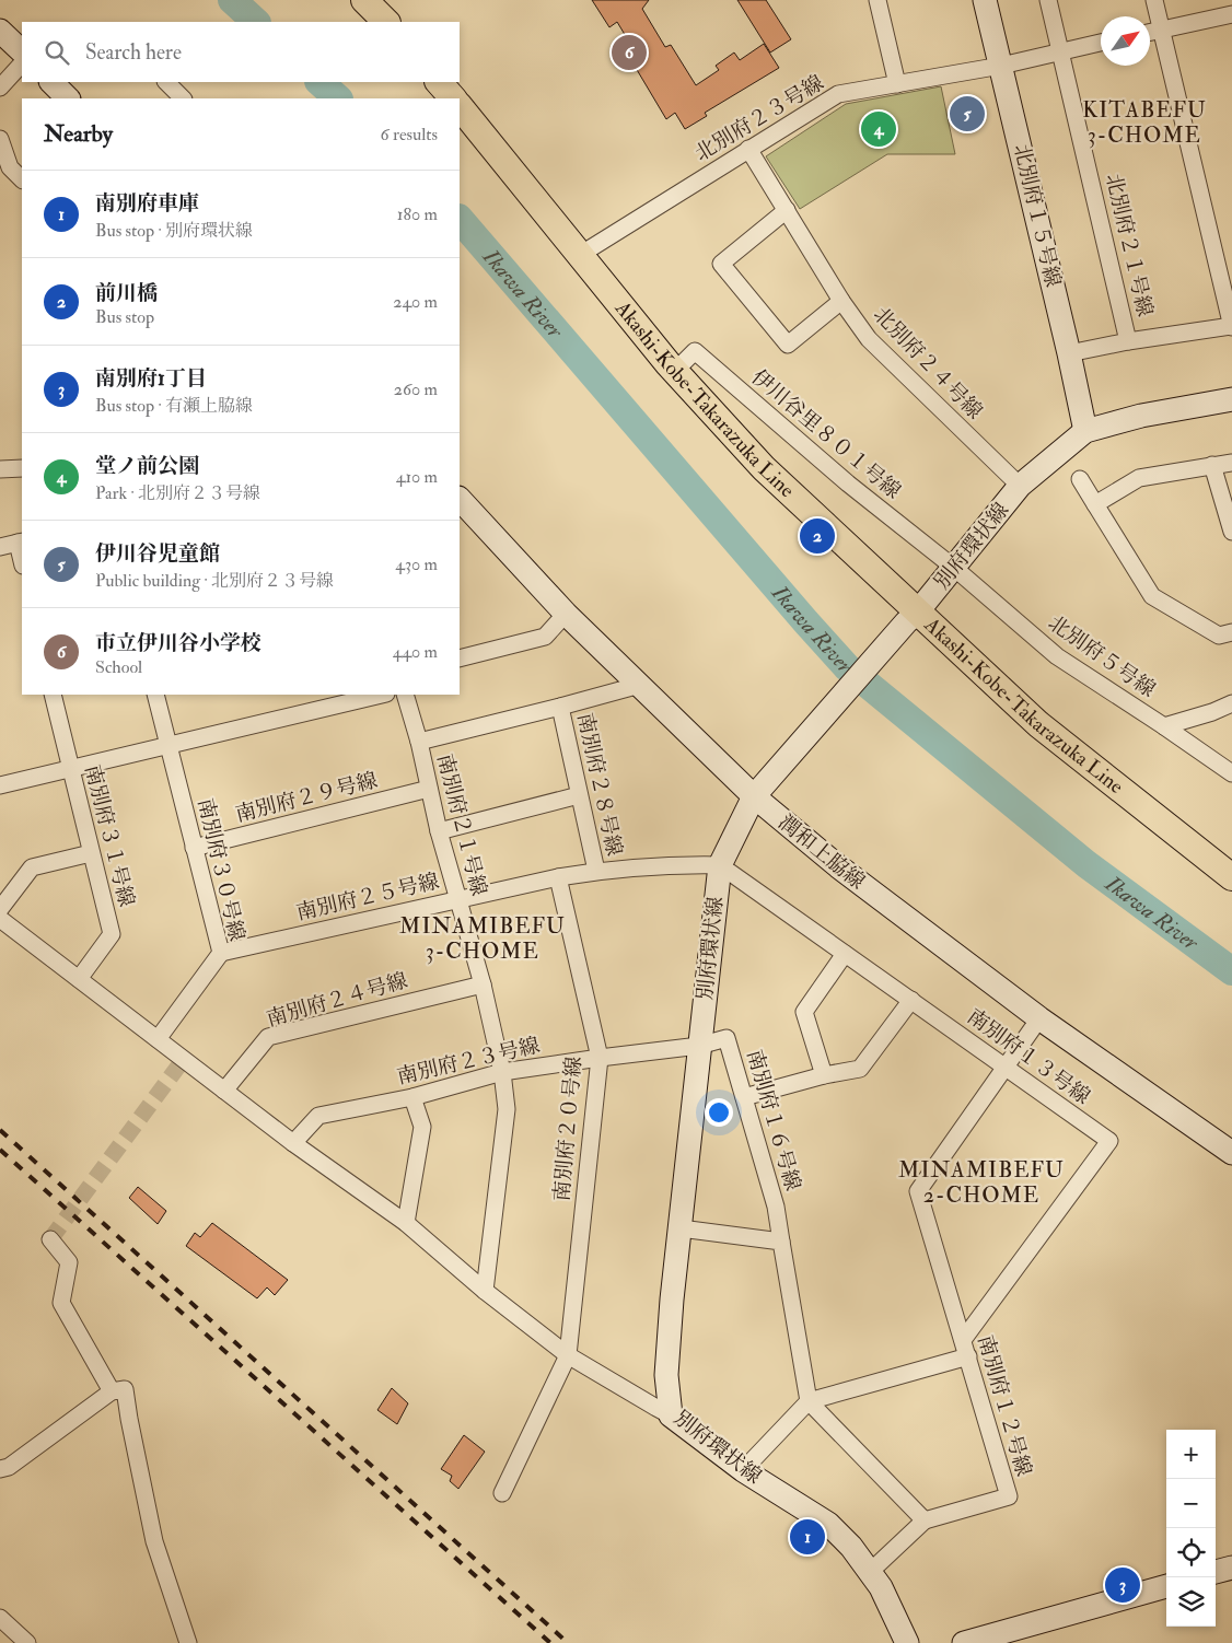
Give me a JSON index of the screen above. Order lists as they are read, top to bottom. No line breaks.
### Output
{"streets":{"main road":["Akashi-Kobe-Takarazuka Line"],"street":["北別府２３号線","北別府１５号線","北別府２１号線","北別府２４号線","伊川谷里８０１号線","別府環状線","北別府５号線","南別府２８号線","南別府２９号線","南別府２１号線","南別府３１号線","潤和上脇線","南別府３０号線","南別府２５号線","南別府２４号線","南別府１３号線","南別府２３号線","南別府１６号線","南別府２０号線","南別府１２号線"]},"crossings":[["北別府２３号線","北別府１５号線"],["北別府２３号線","北別府２１号線"],["北別府２３号線","北別府２４号線"],["北別府２３号線","Akashi-Kobe-Takarazuka Line"],["北別府１５号線","別府環状線"],["北別府２４号線","別府環状線"],["Akashi-Kobe-Takarazuka Line","伊川谷里８０１号線"],["Akashi-Kobe-Takarazuka Line","別府環状線"],["伊川谷里８０１号線","別府環状線"],["伊川谷里８０１号線","北別府５号線"],["別府環状線","北別府５号線"],["別府環状線","潤和上脇線"],["別府環状線","南別府２５号線"],["別府環状線","南別府１３号線"],["別府環状線","南別府２３号線"],["別府環状線","南別府１６号線"],["南別府２８号線","南別府２５号線"],["南別府２９号線","南別府２１号線"],["南別府２９号線","南別府３０号線"],["南別府２１号線","南別府２５号線"],["南別府２１号線","南別府２４号線"],["南別府２１号線","南別府２３号線"],["潤和上脇線","南別府１２号線"],["南別府３０号線","南別府２５号線"],["南別府２５号線","南別府１３号線"],["南別府２５号線","南別府２０号線"],["南別府１３号線","南別府１２号線"],["南別府２３号線","南別府１６号線"],["南別府２３号線","南別府２０号線"]],"districts":["KITABEFU 3-CHOME","MINAMIBEFU 3-CHOME","MINAMIBEFU 2-CHOME"],"water":["Ikawa River"],"north":"top right","page":{"search":"Search here","pins":["6","5","4","2","1","3"],"heading":["Nearby","6 results"],"list":[{"mark":"1","name":"南別府車庫","note":"Bus stop · 別府環状線","value":"180 m"},{"mark":"2","name":"前川橋","note":"Bus stop","value":"240 m"},{"mark":"3","name":"南別府1丁目","note":"Bus stop · 有瀬上脇線","value":"260 m"},{"mark":"4","name":"堂ノ前公園","note":"Park · 北別府２３号線","value":"410 m"},{"mark":"5","name":"伊川谷児童館","note":"Public building · 北別府２３号線","value":"430 m"},{"mark":"6","name":"市立伊川谷小学校","note":"School","value":"440 m"}],"map_buttons":["+","−"]}}
